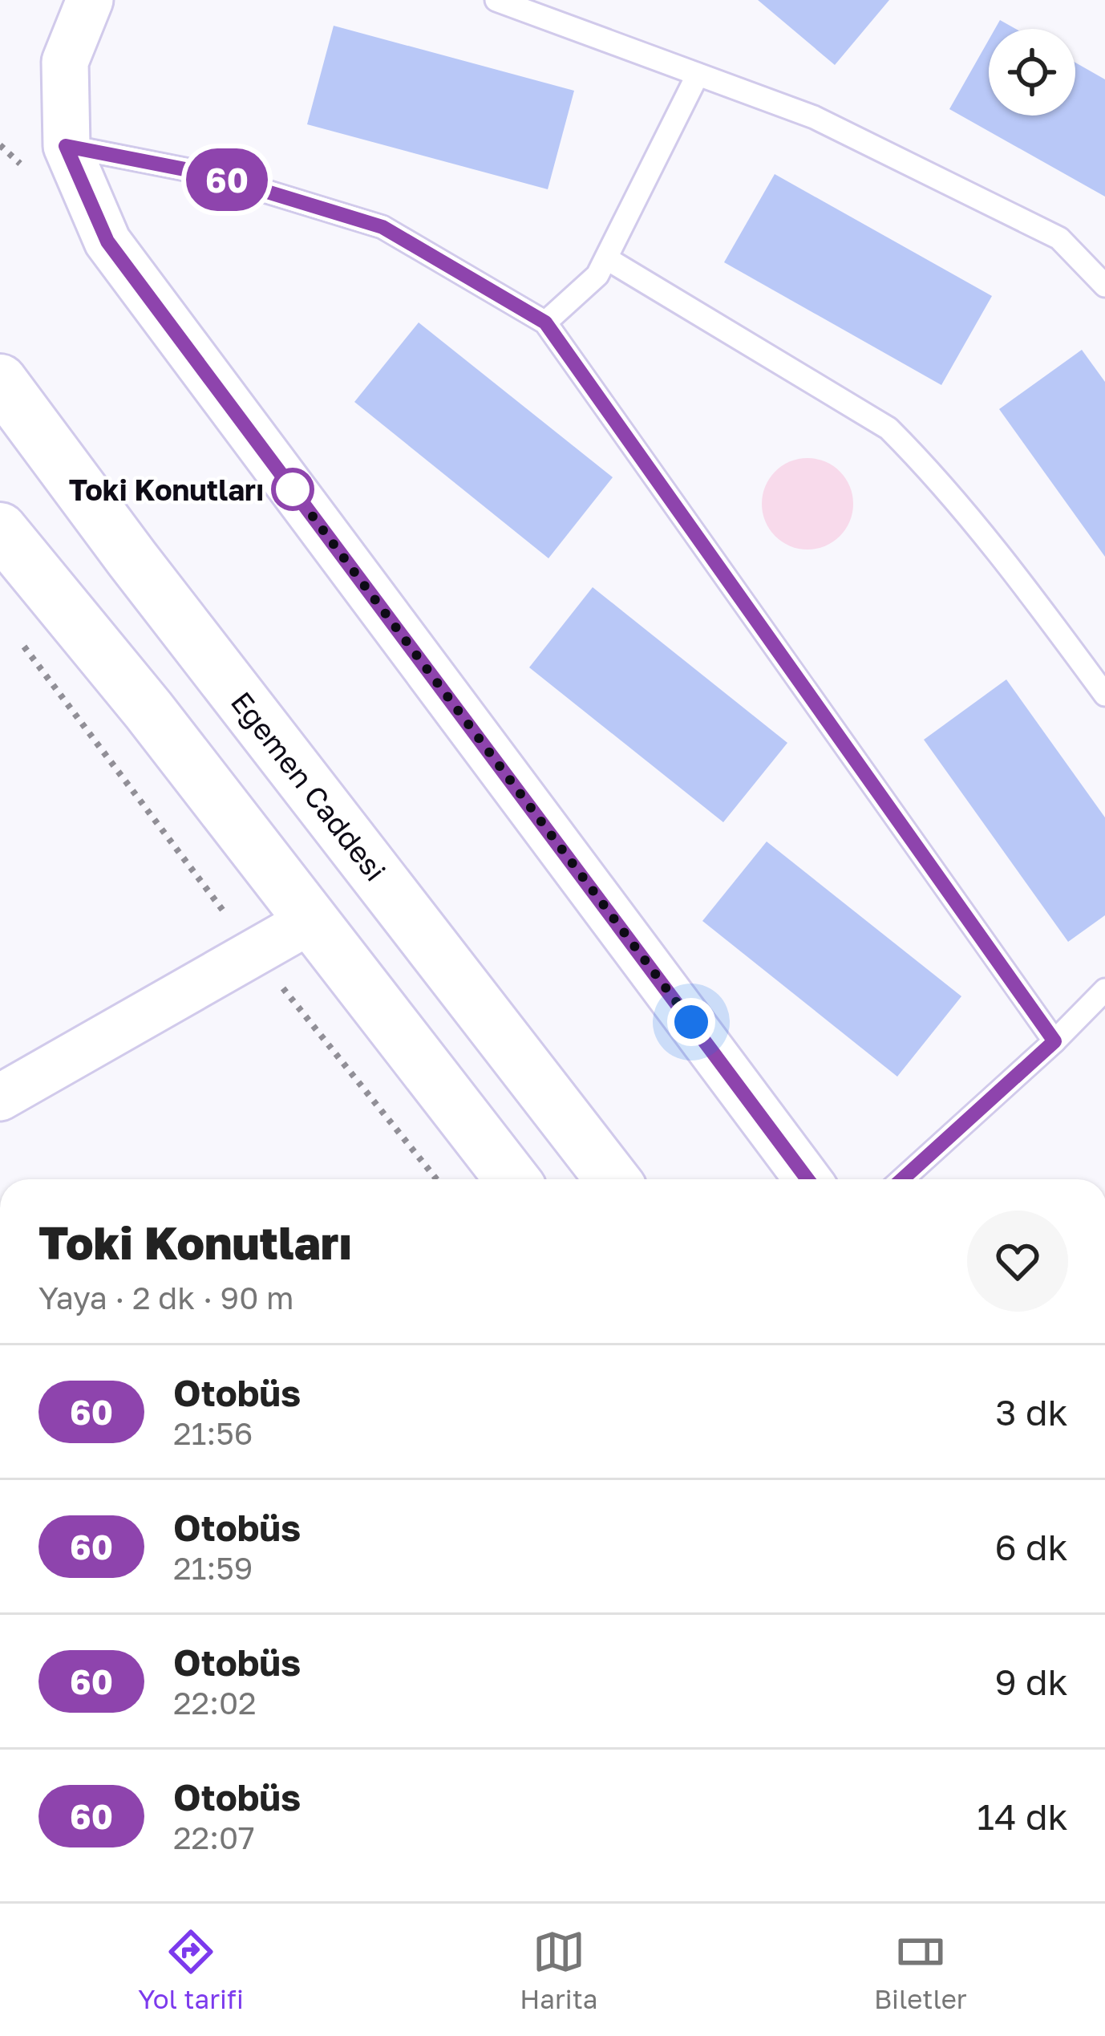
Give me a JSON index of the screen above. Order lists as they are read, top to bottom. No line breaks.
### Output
{"streets":{"main road":["Egemen Caddesi"]},"places":["Toki Konutları"],"lines":["bus line 60"],"page":{"on_map":"60","heading":["Toki Konutları","Yaya · 2 dk · 90 m"],"list":[{"mark":"60","name":"Otobüs","note":"21:56","value":"3 dk"},{"mark":"60","name":"Otobüs","note":"21:59","value":"6 dk"},{"mark":"60","name":"Otobüs","note":"22:02","value":"9 dk"},{"mark":"60","name":"Otobüs","note":"22:07","value":"14 dk"}],"tabs":["Yol tarifi","Harita","Biletler"]}}
